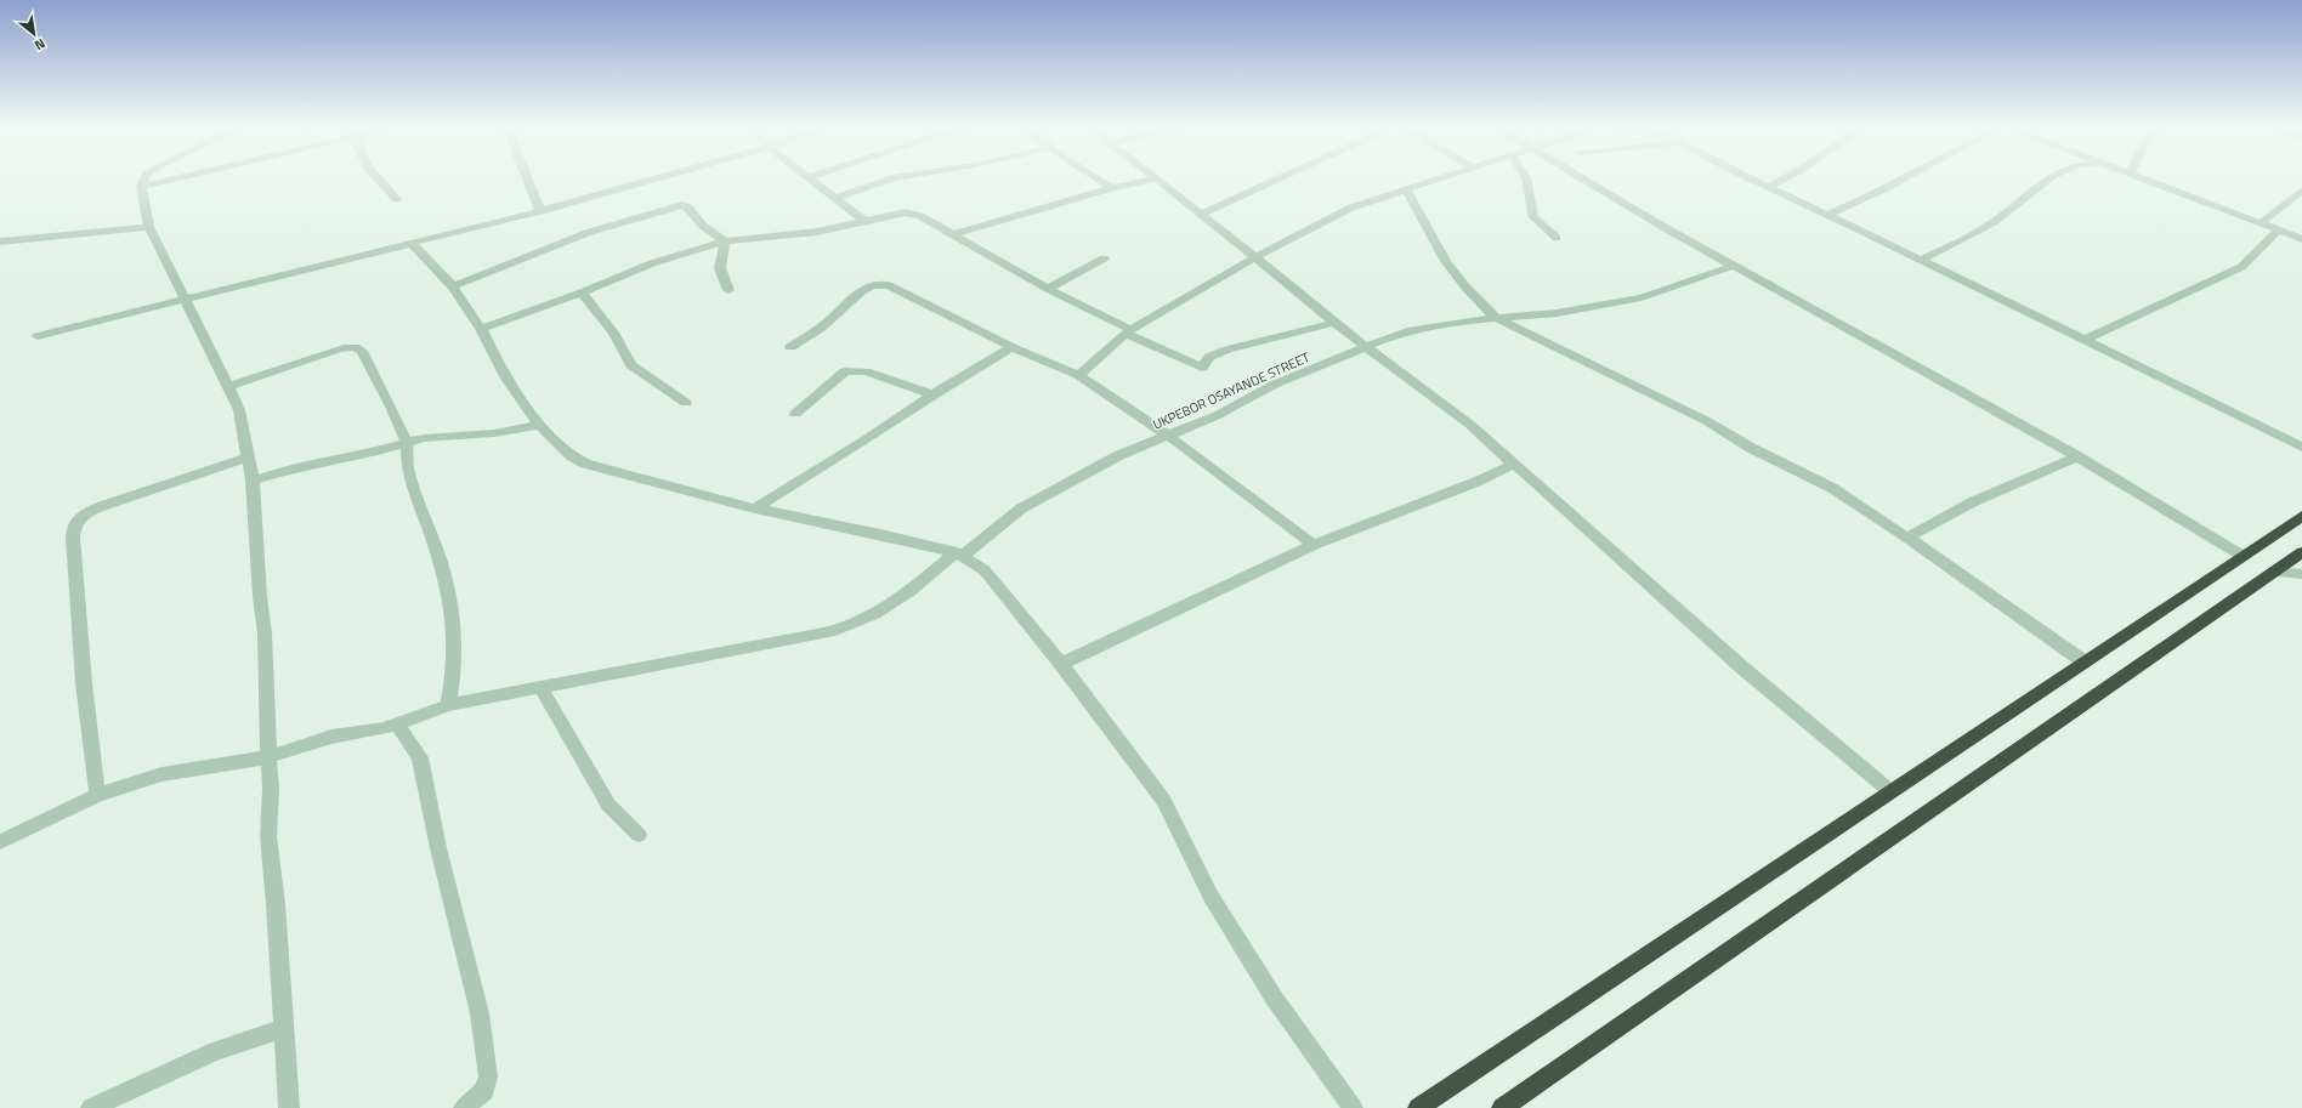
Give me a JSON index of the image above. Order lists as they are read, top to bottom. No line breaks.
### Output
{"streets":{"street":["UKPEBOR OSAYANDE STREET"]},"north":"bottom right"}
